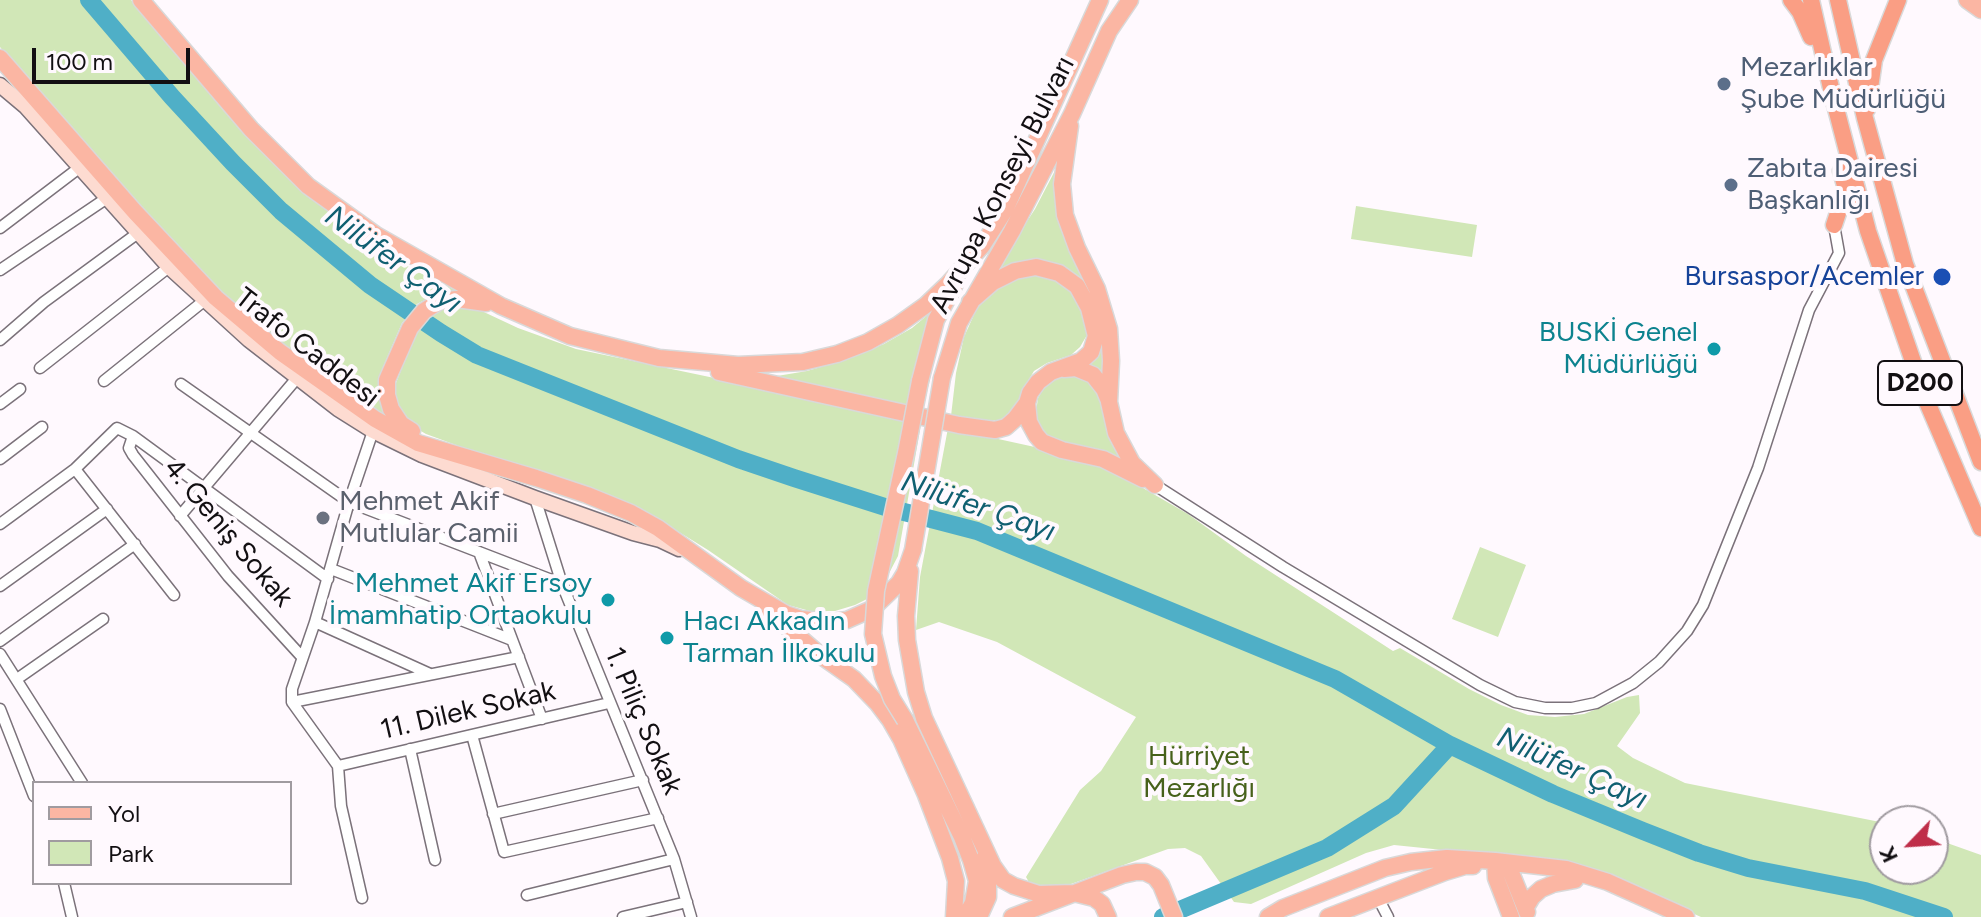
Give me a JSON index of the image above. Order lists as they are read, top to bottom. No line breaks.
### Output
{"streets":{"highway":["D200"],"main road":["Avrupa Konseyi Bulvarı","Trafo Caddesi"],"street":["4. Geniş Sokak","11. Dilek Sokak","1. Piliç Sokak"]},"crossings":[["Avrupa Konseyi Bulvarı","Trafo Caddesi"],["Trafo Caddesi","1. Piliç Sokak"],["11. Dilek Sokak","1. Piliç Sokak"]],"water":["Nilüfer Çayı"],"parks":["Hürriyet Mezarlığı"],"places":["Mezarlıklar Şube Müdürlüğü","Zabıta Dairesi Başkanlığı","Bursaspor/Acemler","BUSKİ Genel Müdürlüğü","Mehmet Akif Mutlular Camii","Mehmet Akif Ersoy İmamhatip Ortaokulu","Hacı Akkadın Tarman İlkokulu"],"legend":["Yol","Park"],"scale_bar":"100 m","north":"bottom left"}
